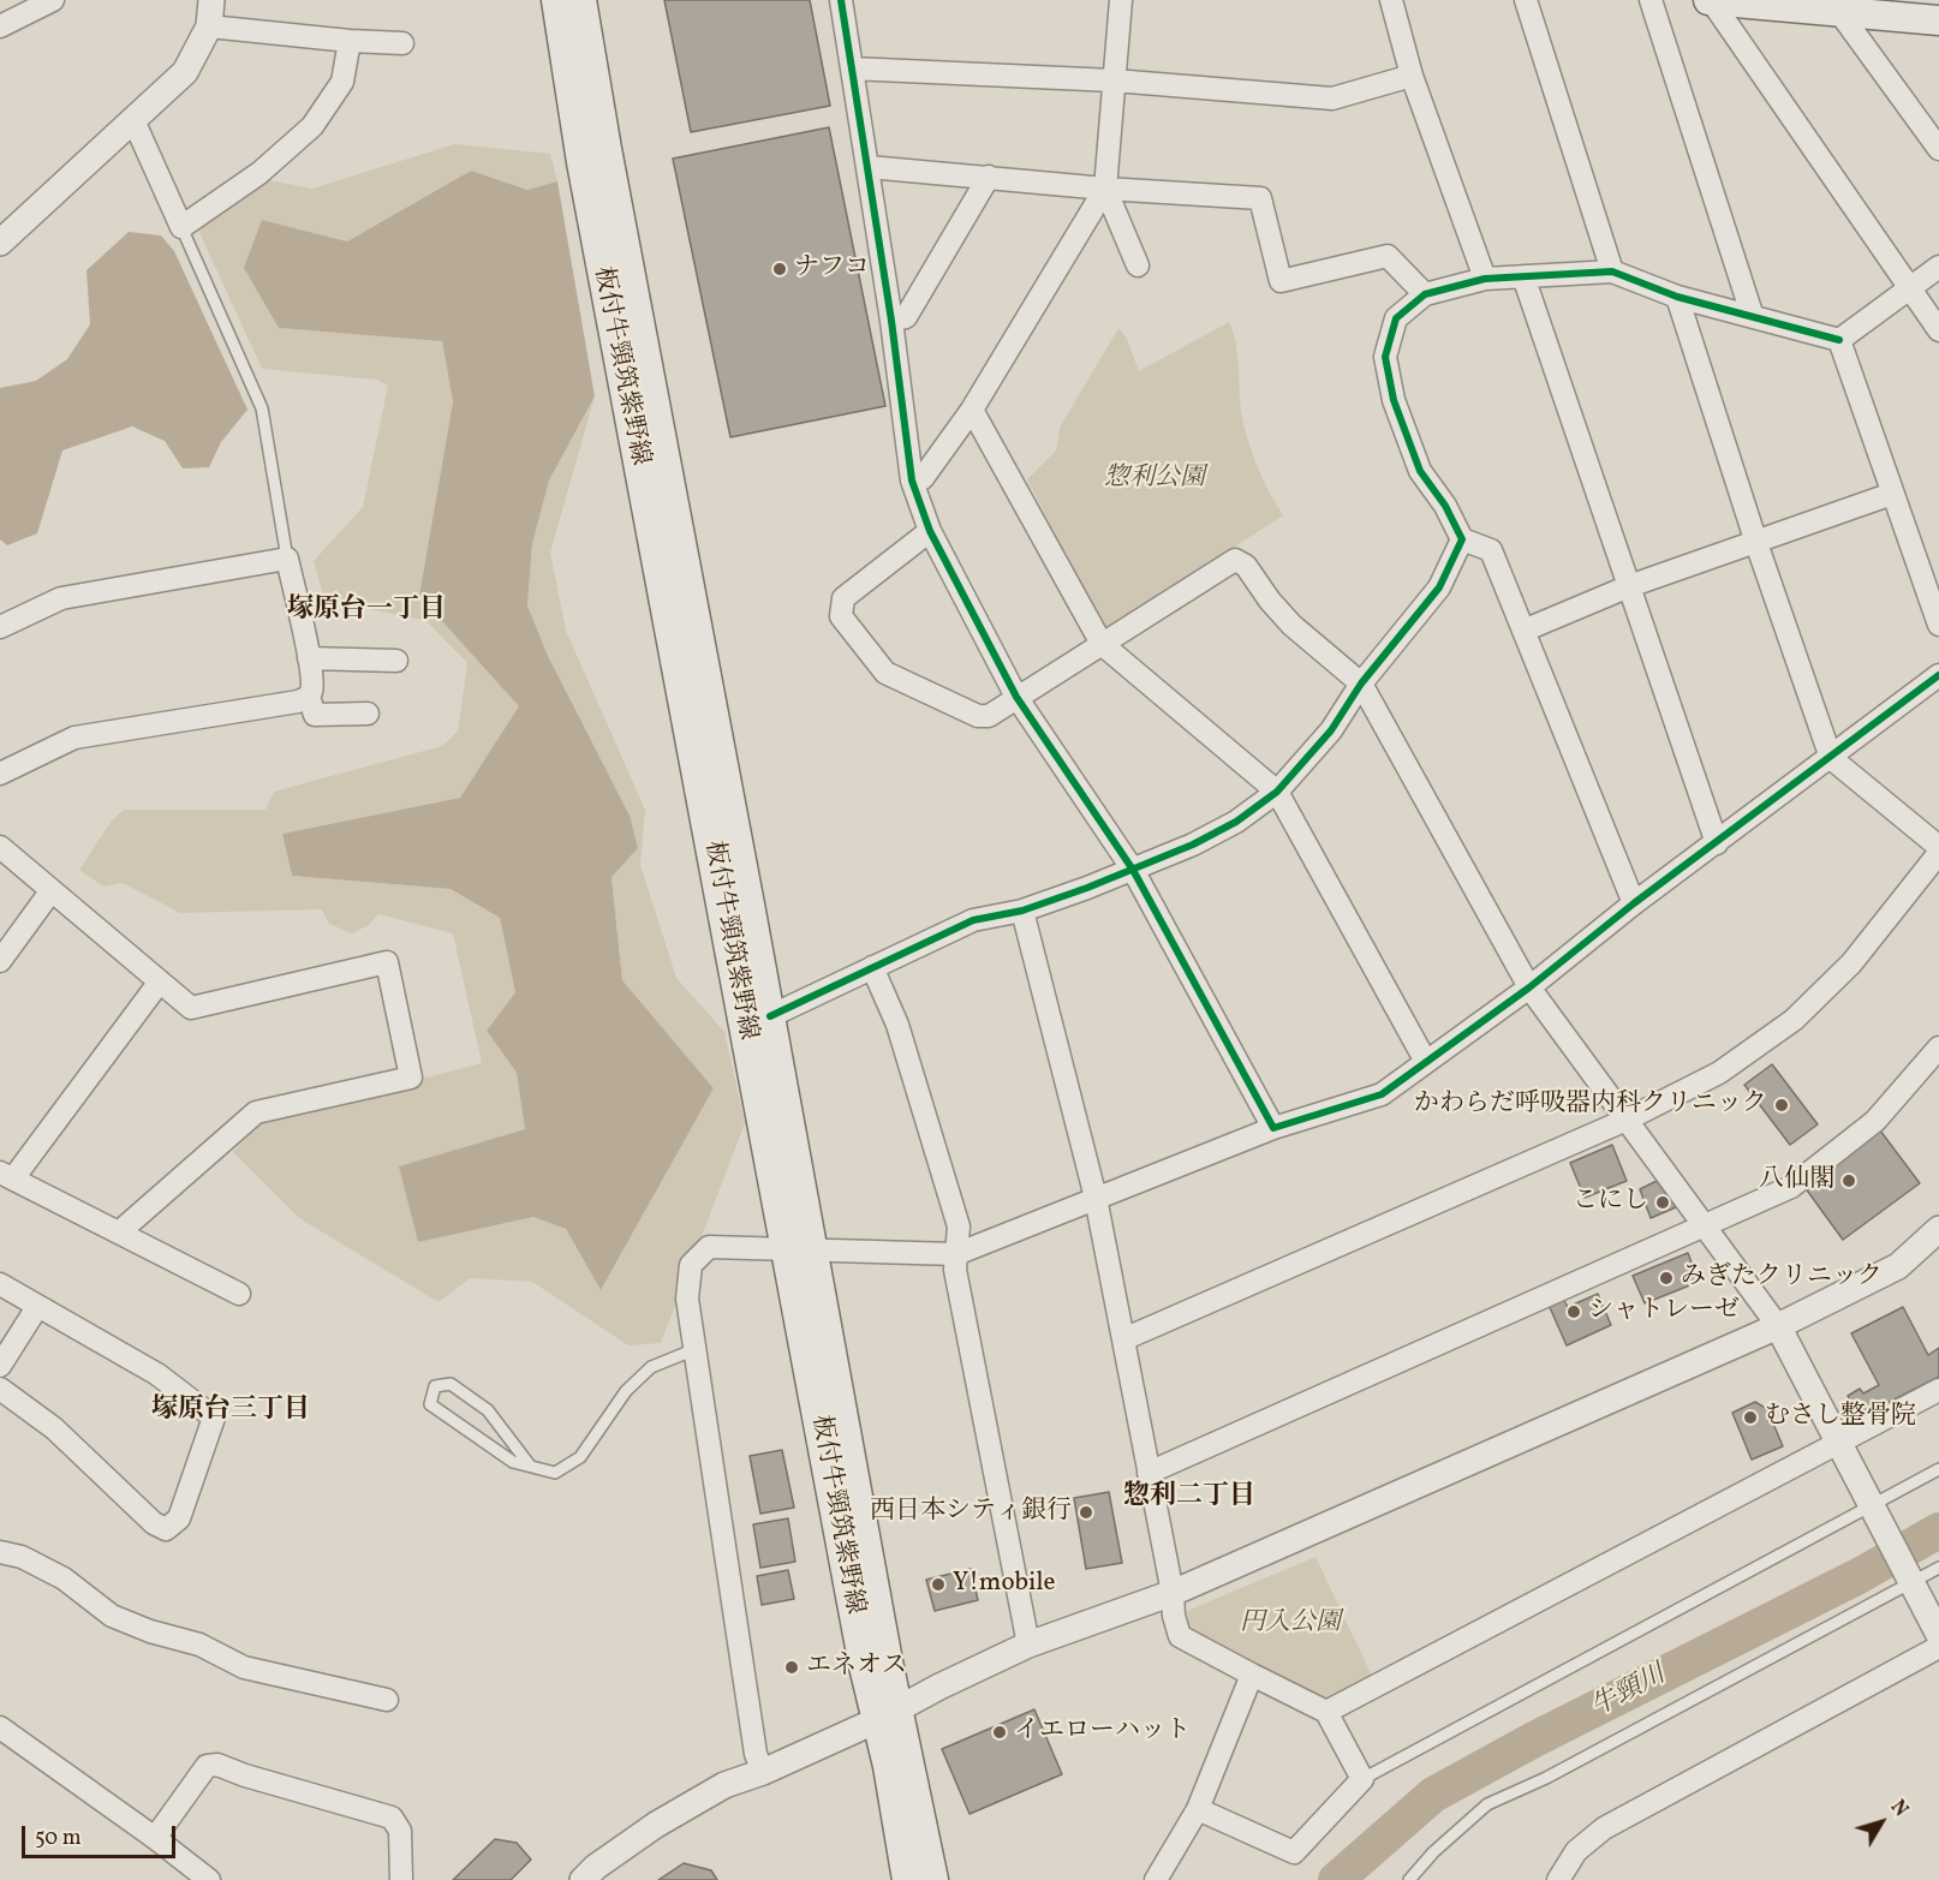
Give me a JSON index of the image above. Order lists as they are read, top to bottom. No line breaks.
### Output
{"streets":{"main road":["板付牛頸筑紫野線"]},"districts":["塚原台一丁目","塚原台三丁目","惣利二丁目"],"water":["牛頸川"],"parks":["惣利公園","円入公園"],"places":["ナフコ","かわらだ呼吸器内科クリニック","八仙閣","こにし","みぎたクリニック","シャトレーゼ","むさし整骨院","西日本シティ銀行","Y!mobile","エネオス","イエローハット"],"scale_bar":"50 m","north":"top right"}
